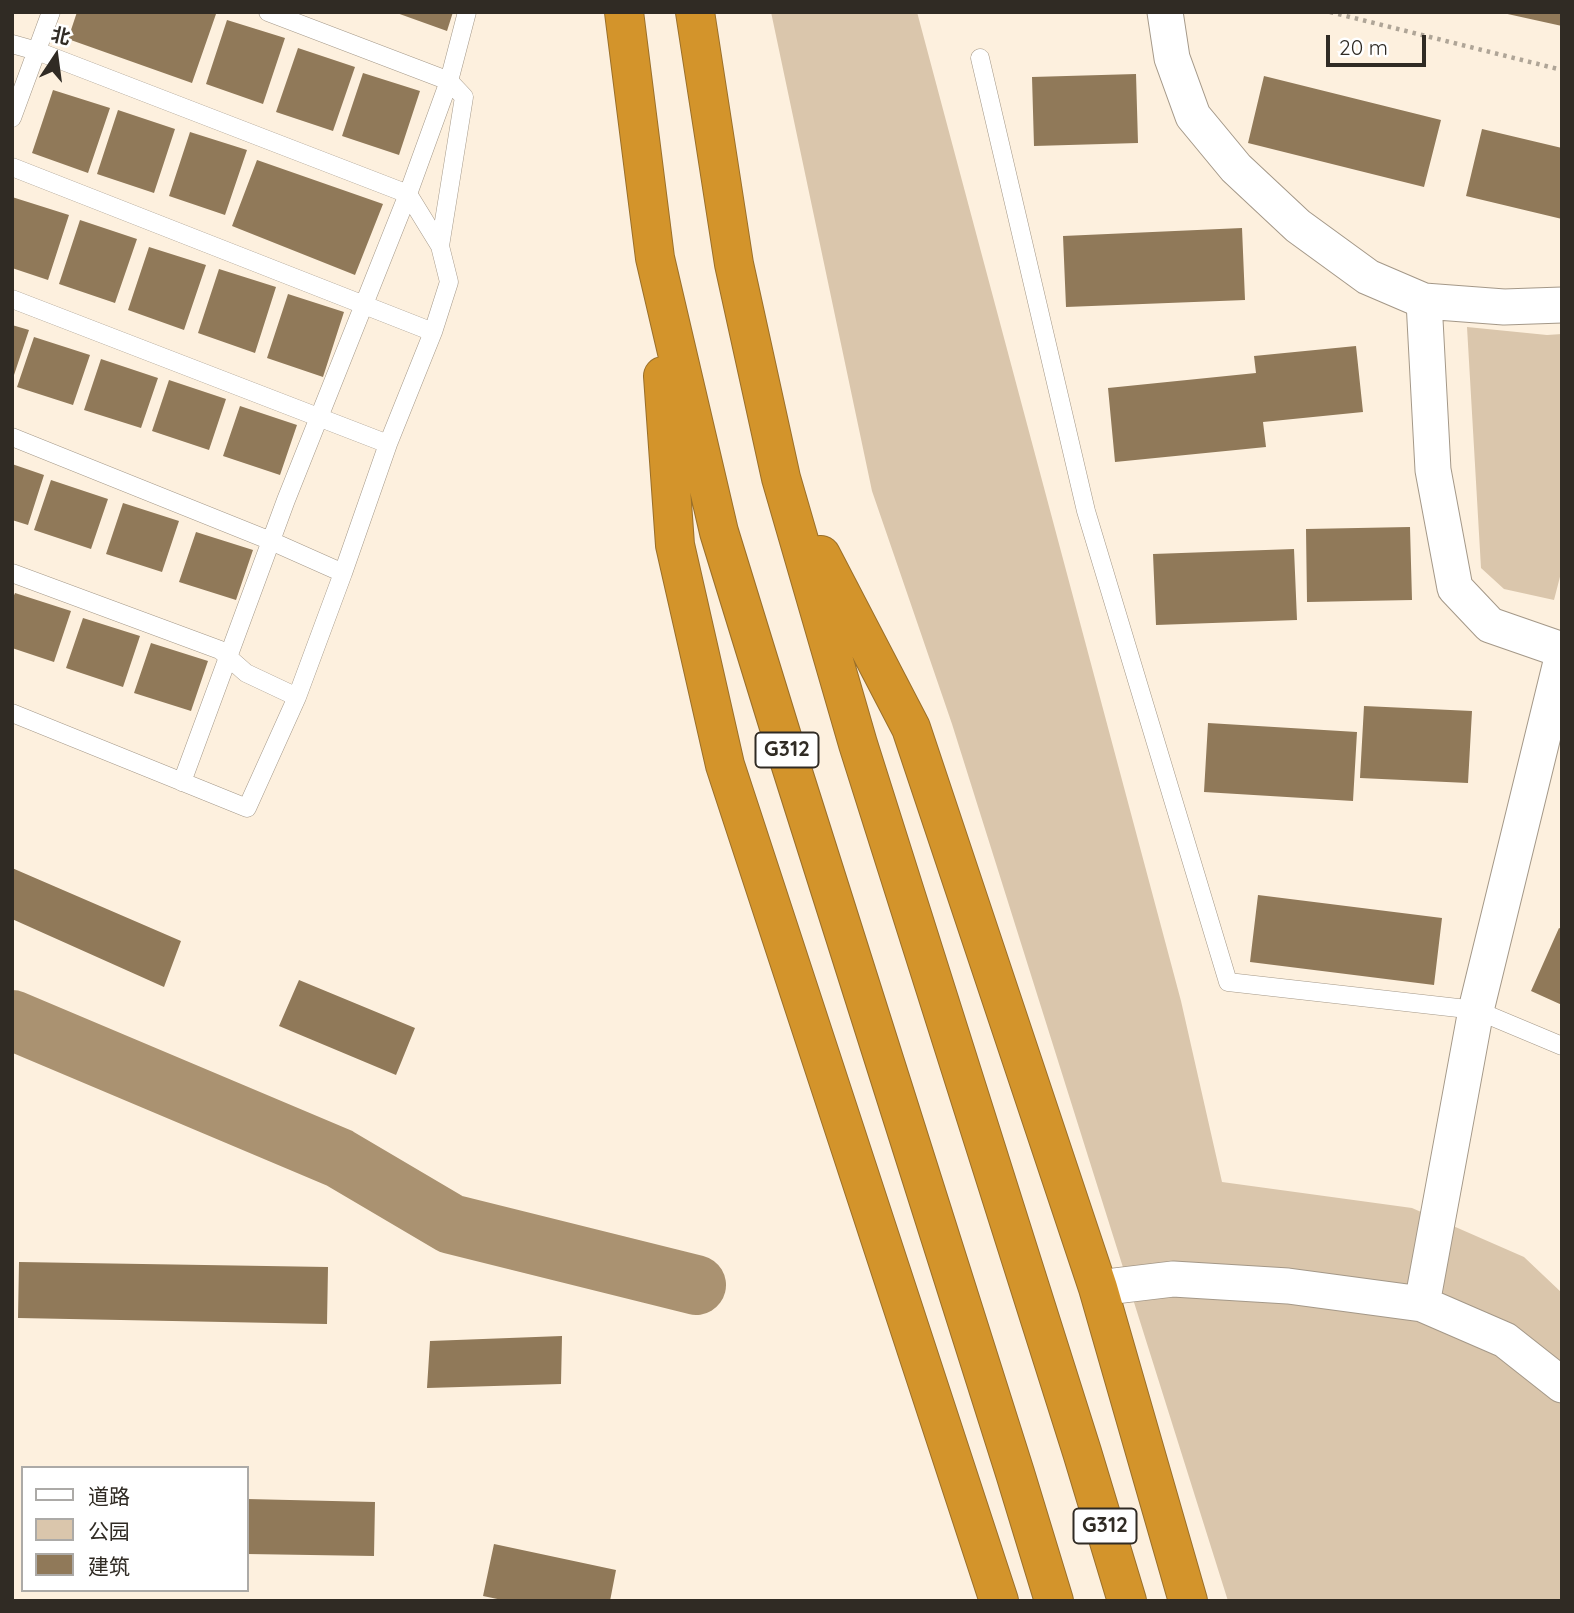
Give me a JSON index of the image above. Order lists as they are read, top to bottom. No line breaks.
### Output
{"streets":{"highway":["G312"]},"legend":["道路","公园","建筑"],"scale_bar":"20 m","north":"top"}
